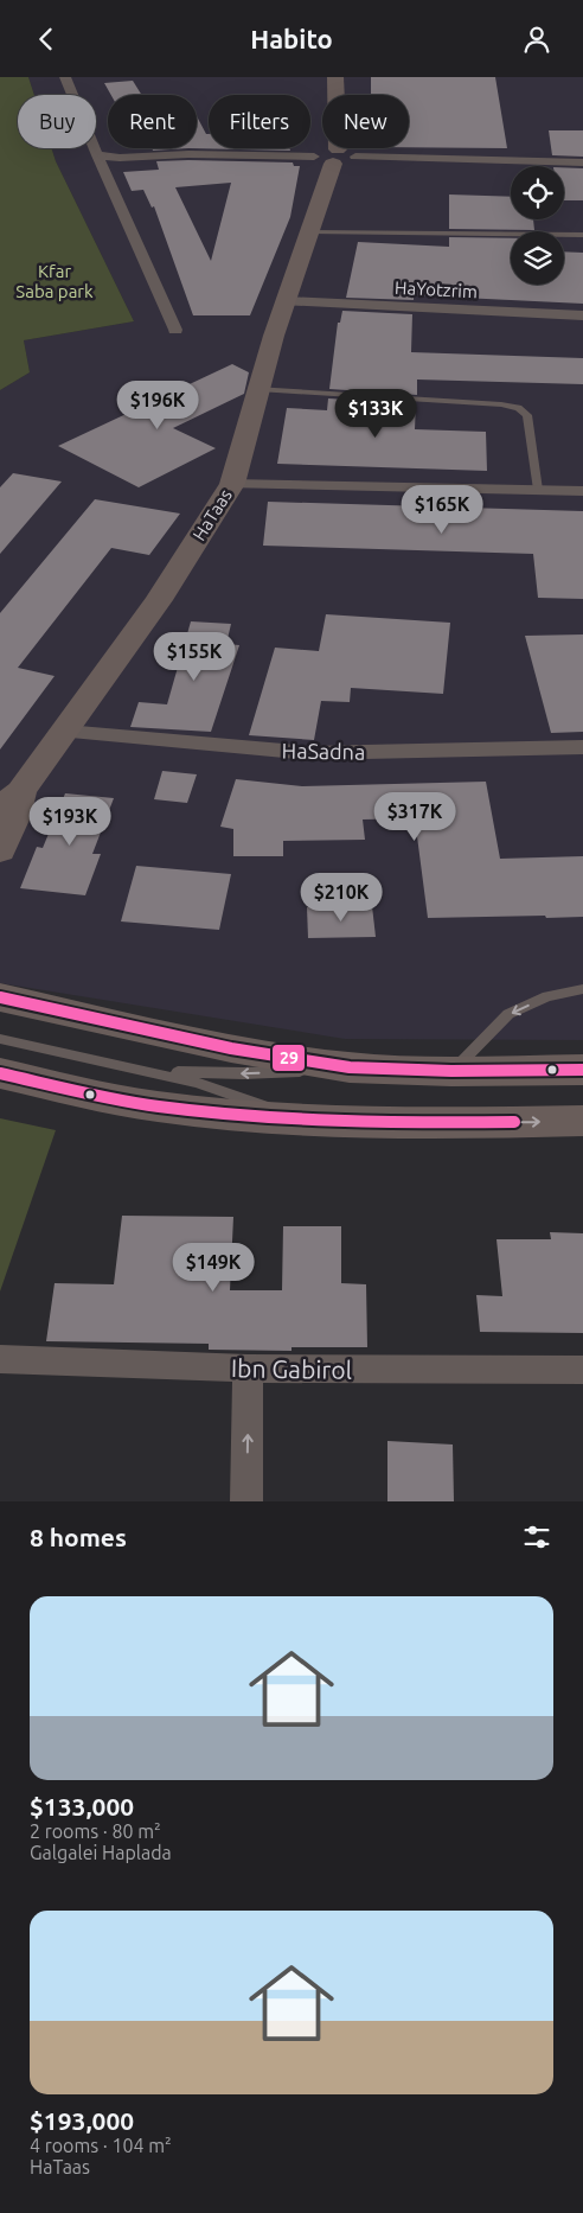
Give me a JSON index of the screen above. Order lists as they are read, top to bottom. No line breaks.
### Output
{"streets":{"street":["HaYotzrim","HaTaas","HaSadna","Ibn Gabirol"]},"crossings":[["HaYotzrim","HaTaas"],["HaTaas","HaSadna"]],"parks":["Kfar Saba park"],"lines":["transit line 29"],"page":{"header":"Habito","chip":["Buy","Rent","Filters","New"],"price":["$196K","$133K","$165K","$155K","$317K","$193K","$210K","$149K"],"heading":"8 homes","list":[{"name":"$133,000","note":"2 rooms · 80 m² · Galgalei Haplada"},{"name":"$193,000","note":"4 rooms · 104 m² · HaTaas"}]}}
